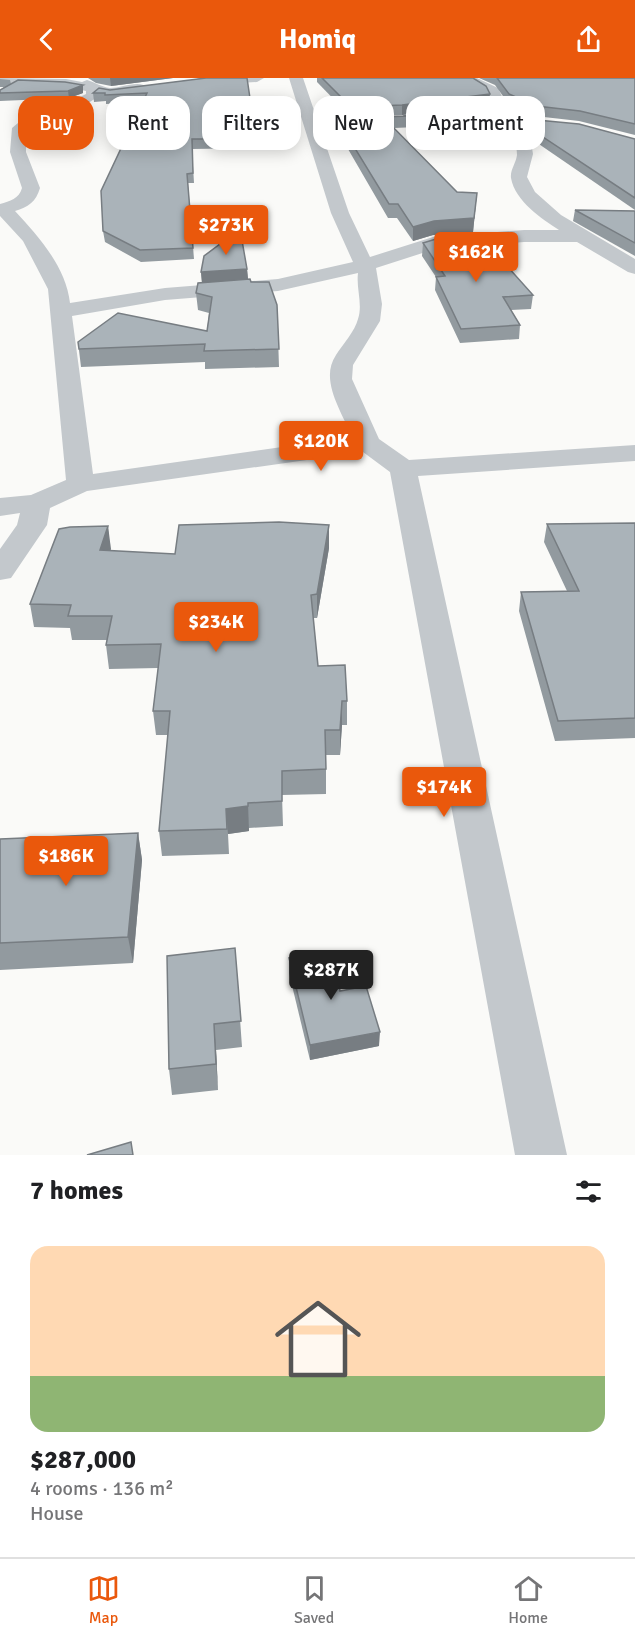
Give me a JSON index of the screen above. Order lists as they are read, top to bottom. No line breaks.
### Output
{"page":{"header":"Homiq","chip":["Buy","Rent","Filters","New","Apartment"],"price":["$273K","$162K","$120K","$234K","$174K","$186K","$287K"],"heading":"7 homes","list":[{"name":"$287,000","note":"4 rooms · 136 m² · House"}],"tabs":["Map","Saved","Home"]}}
